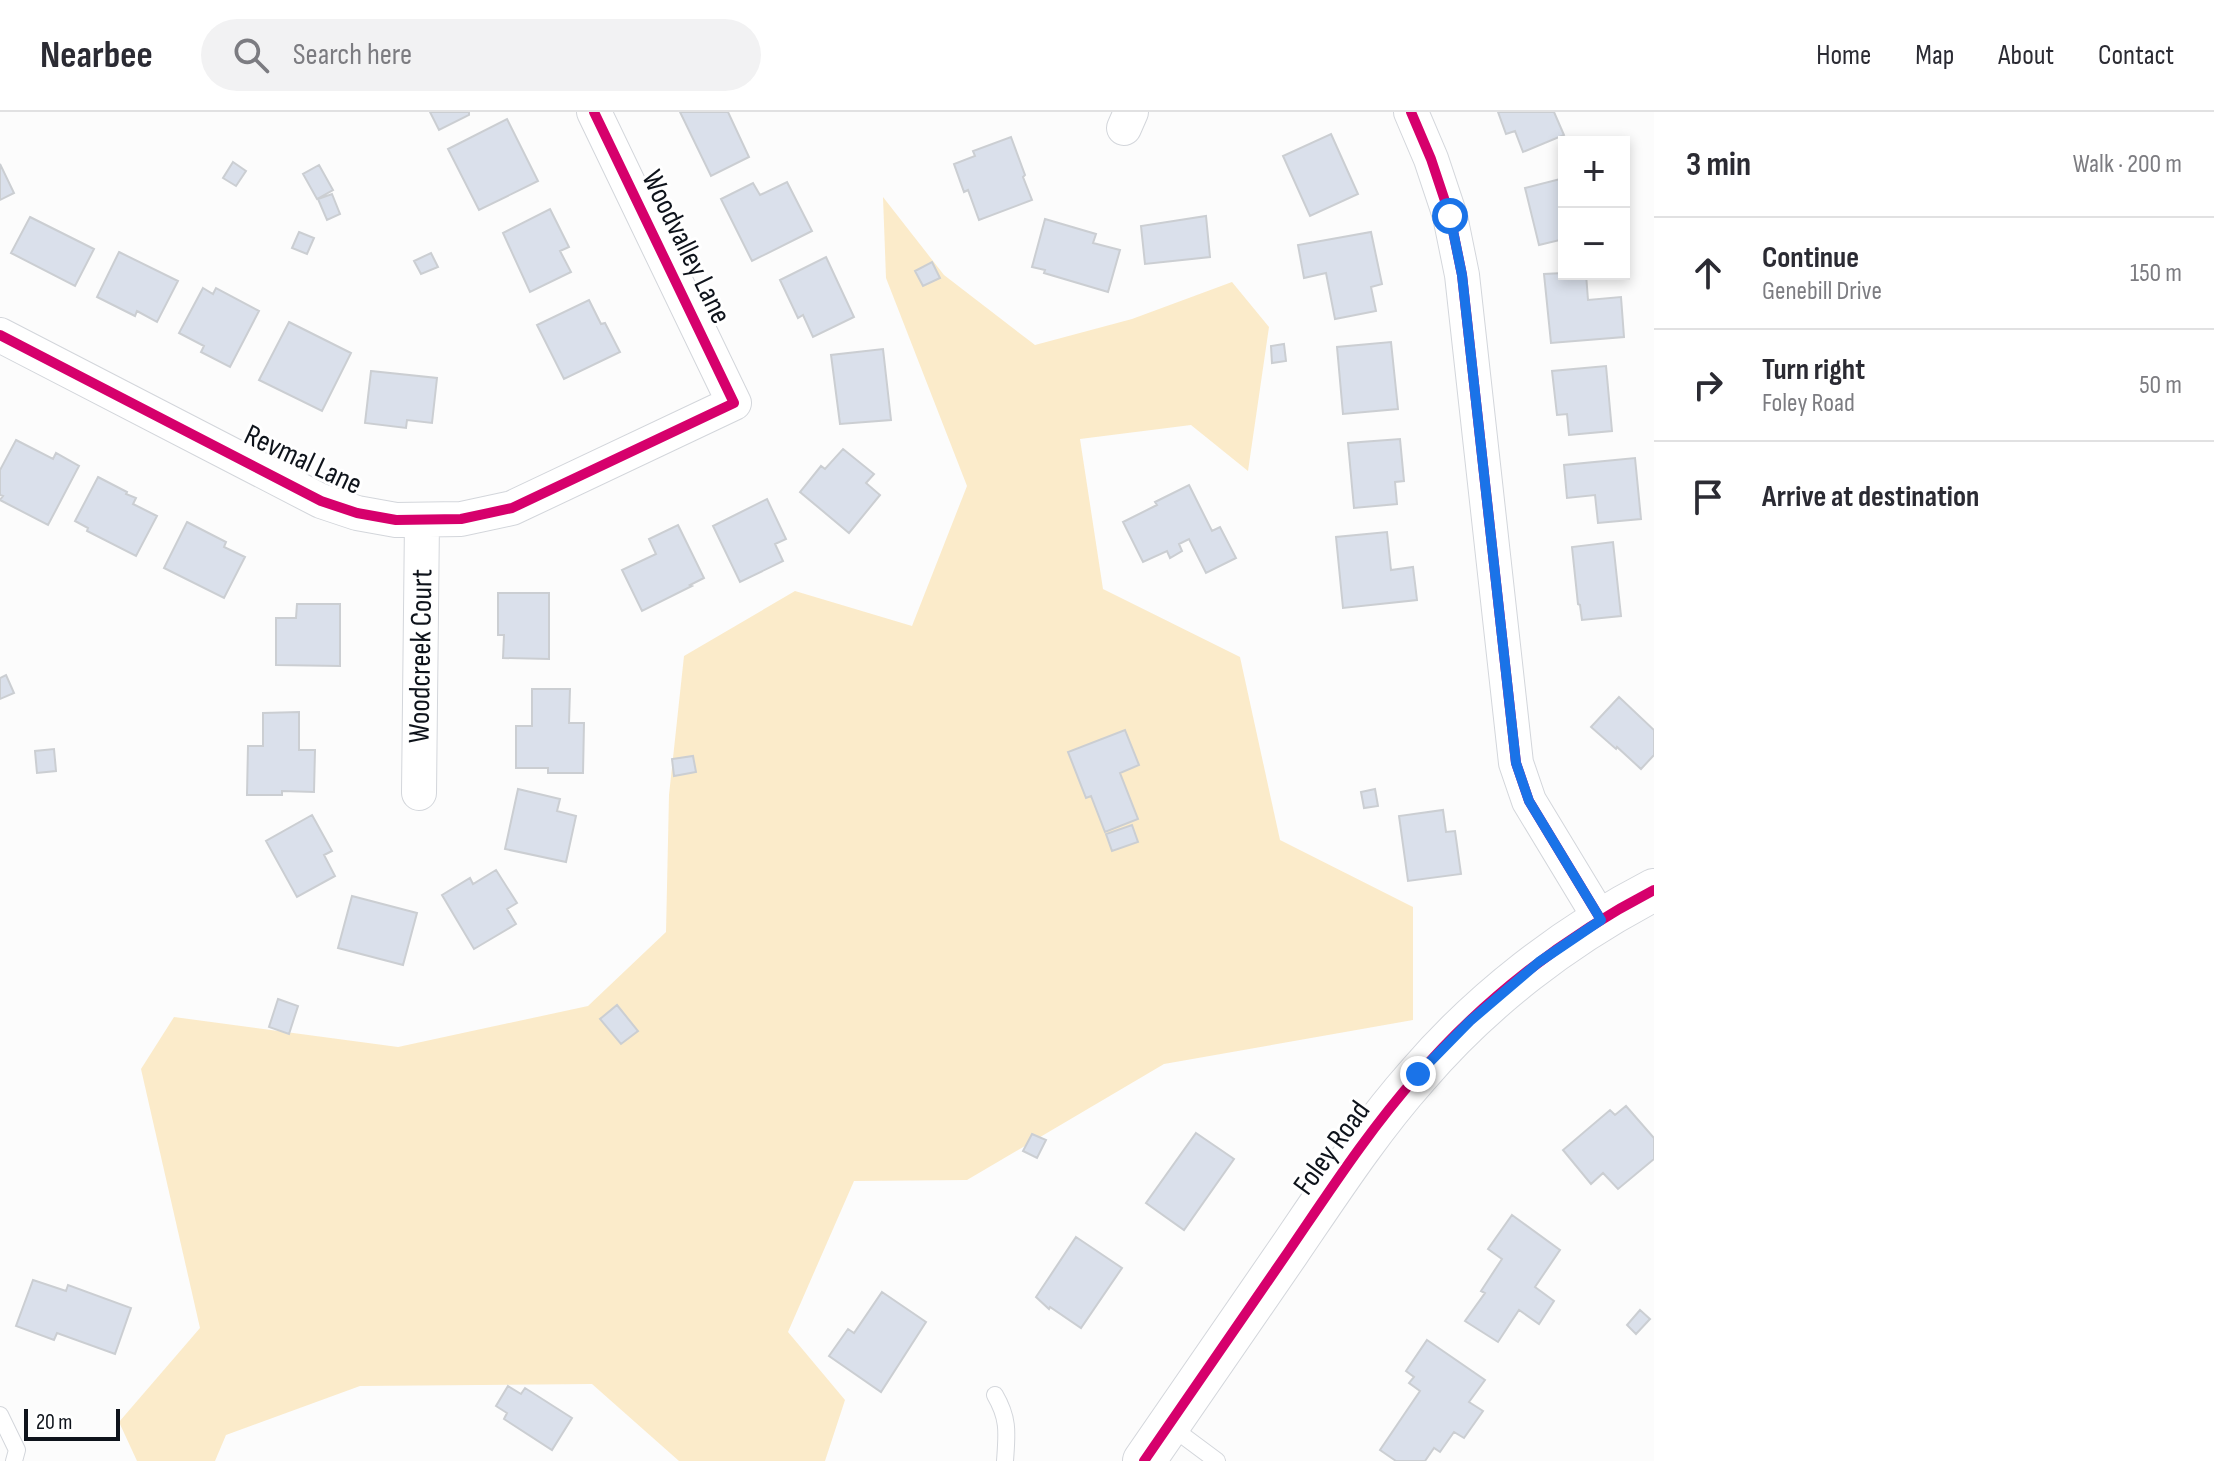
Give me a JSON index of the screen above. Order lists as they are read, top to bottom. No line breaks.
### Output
{"streets":{"street":["Woodvalley Lane","Revmal Lane","Woodcreek Court","Foley Road"]},"crossings":[["Woodvalley Lane","Revmal Lane"],["Revmal Lane","Woodcreek Court"]],"scale_bar":"20 m","page":{"header":"Nearbee","search":"Search here","nav":["Home","Map","About","Contact"],"heading":["3 min","Walk · 200 m"],"map_buttons":["+","−"],"list":[["Continue","Genebill Drive","150 m"],["Turn right","Foley Road","50 m"],"Arrive at destination"],"scale":"20 m"}}
